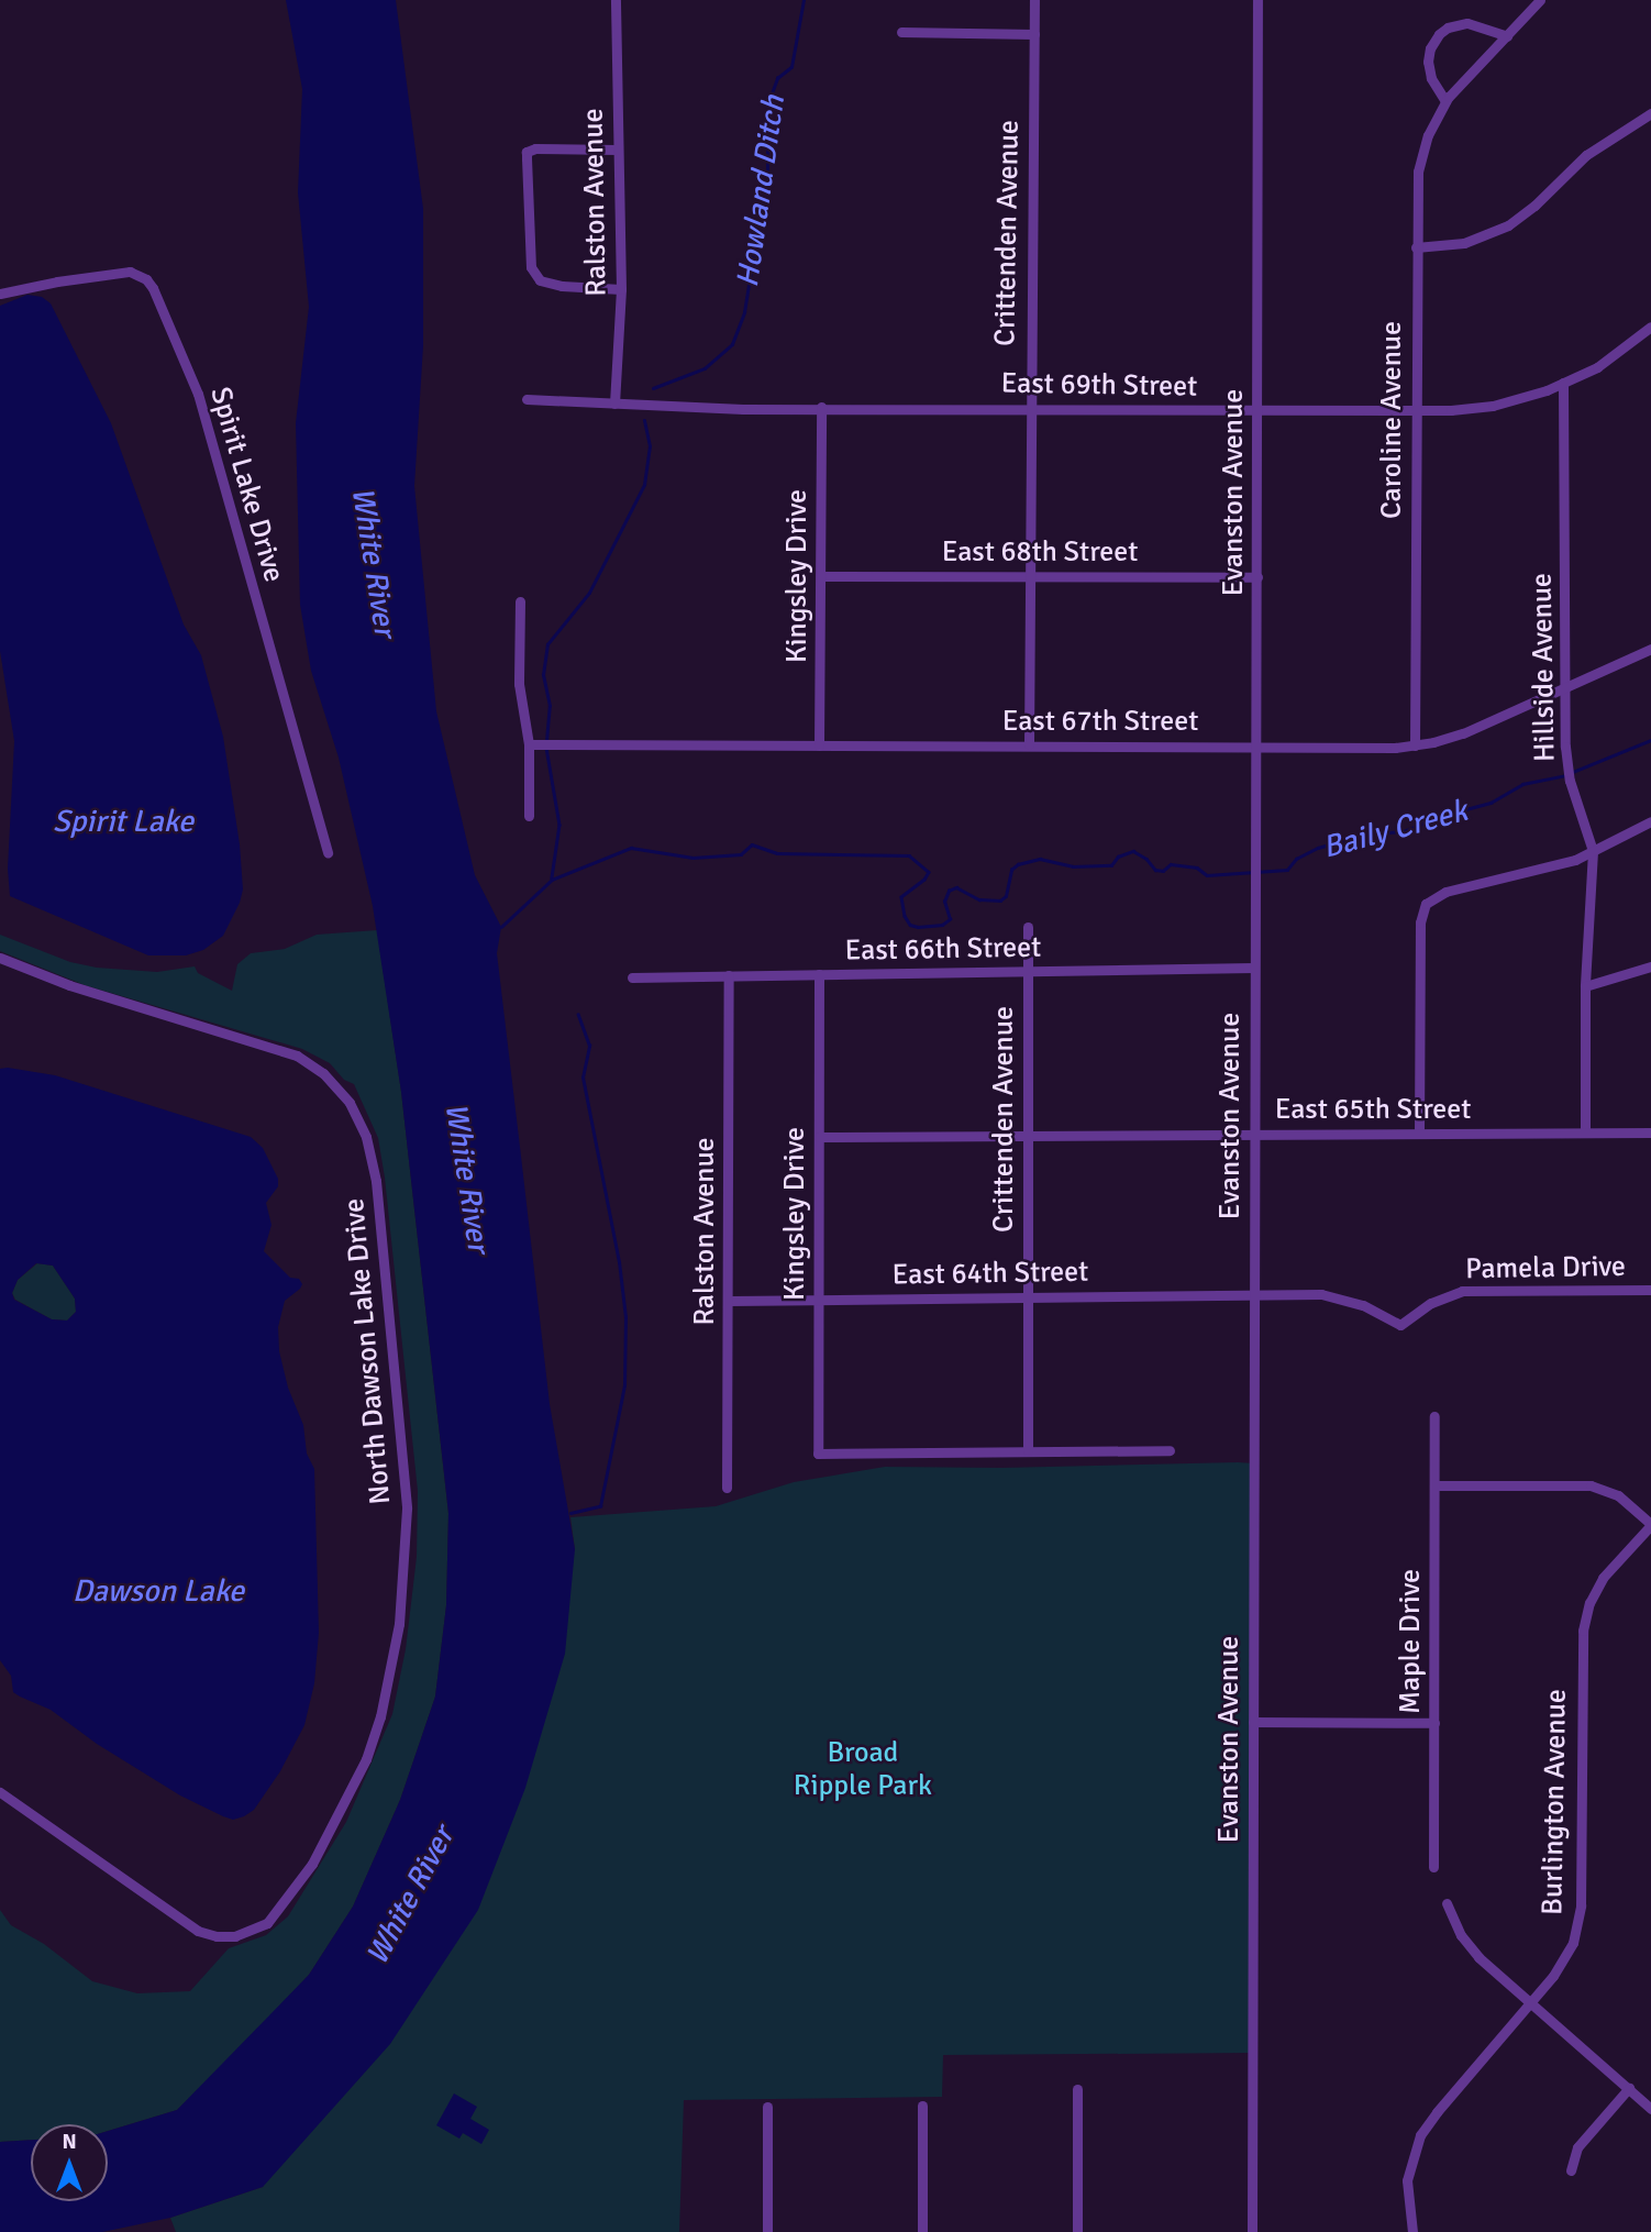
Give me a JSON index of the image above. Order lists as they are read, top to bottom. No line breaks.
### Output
{"streets":{"street":["Ralston Avenue","Crittenden Avenue","East 69th Street","Caroline Avenue","Spirit Lake Drive","Evanston Avenue","East 68th Street","Kingsley Drive","Hillside Avenue","East 67th Street","East 66th Street","East 65th Street","Pamela Drive","East 64th Street","North Dawson Lake Drive","Maple Drive","Burlington Avenue"]},"crossings":[["Ralston Avenue","East 69th Street"],["Ralston Avenue","East 66th Street"],["Ralston Avenue","East 64th Street"],["Crittenden Avenue","East 69th Street"],["Crittenden Avenue","East 68th Street"],["Crittenden Avenue","Kingsley Drive"],["Crittenden Avenue","East 67th Street"],["Crittenden Avenue","East 66th Street"],["Crittenden Avenue","East 65th Street"],["Crittenden Avenue","East 64th Street"],["East 69th Street","Caroline Avenue"],["East 69th Street","Evanston Avenue"],["East 69th Street","Kingsley Drive"],["East 69th Street","Hillside Avenue"],["Caroline Avenue","East 67th Street"],["Evanston Avenue","East 68th Street"],["Evanston Avenue","East 67th Street"],["Evanston Avenue","East 66th Street"],["Evanston Avenue","East 65th Street"],["Evanston Avenue","Pamela Drive"],["Evanston Avenue","East 64th Street"],["East 68th Street","Kingsley Drive"],["Kingsley Drive","East 67th Street"],["Kingsley Drive","East 66th Street"],["Kingsley Drive","East 65th Street"],["Kingsley Drive","East 64th Street"],["Hillside Avenue","East 67th Street"],["Hillside Avenue","East 65th Street"],["Pamela Drive","East 64th Street"]],"water":["Howland Ditch","White River","Spirit Lake","Baily Creek","Dawson Lake"],"parks":["Broad Ripple Park"],"north":"top"}
